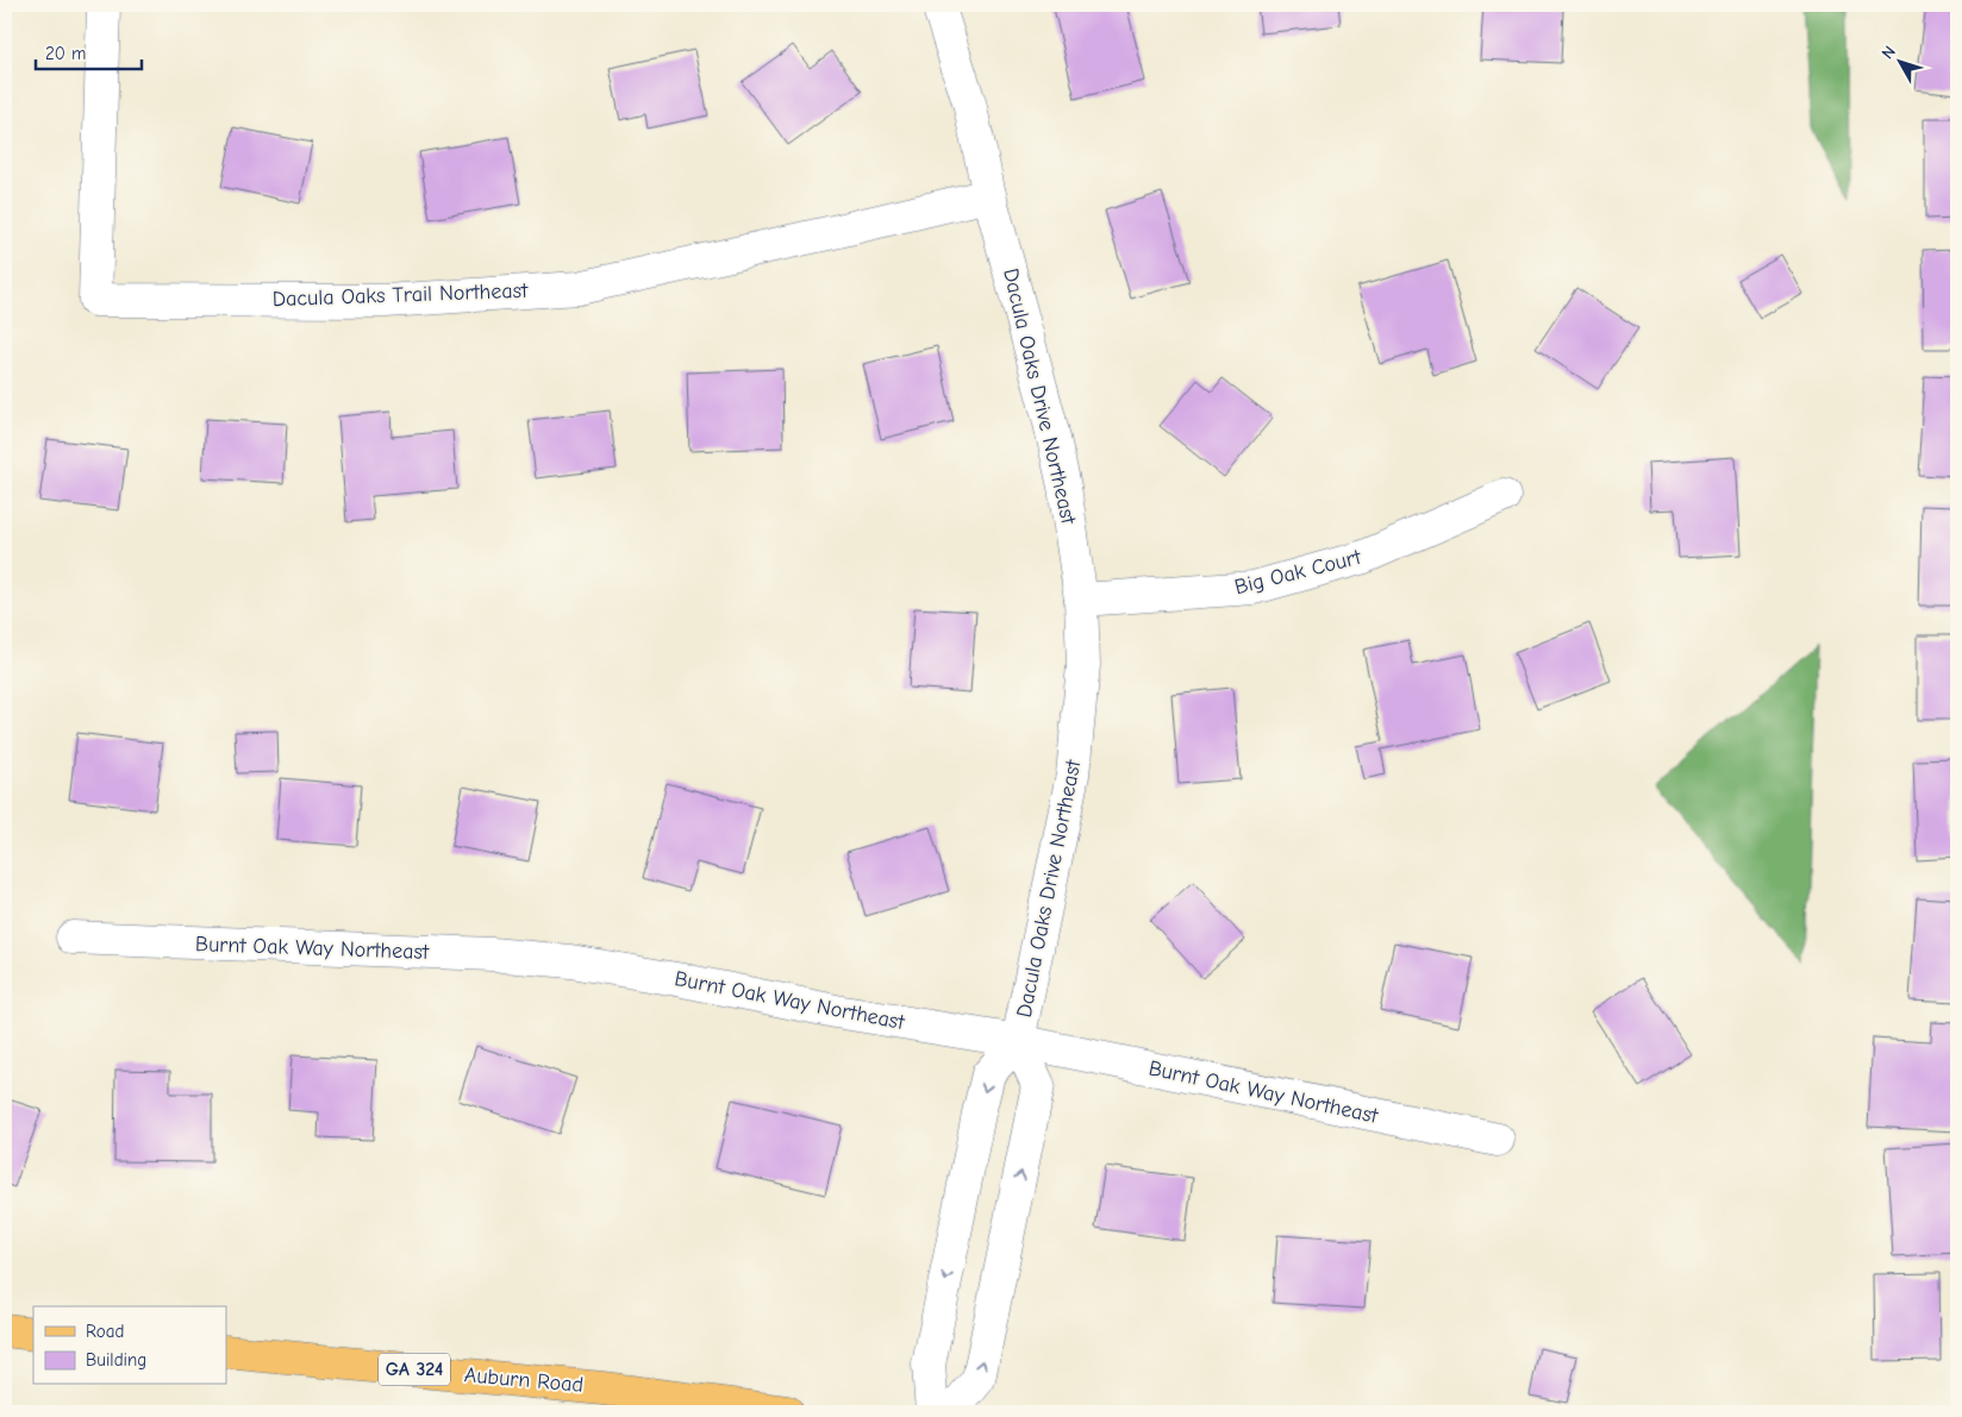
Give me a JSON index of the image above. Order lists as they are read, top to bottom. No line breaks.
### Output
{"streets":{"main road":["GA 324","Auburn Road"],"street":["Dacula Oaks Trail Northeast","Dacula Oaks Drive Northeast","Big Oak Court","Burnt Oak Way Northeast"]},"crossings":[["Dacula Oaks Trail Northeast","Dacula Oaks Drive Northeast"],["Dacula Oaks Drive Northeast","Big Oak Court"],["Dacula Oaks Drive Northeast","Burnt Oak Way Northeast"]],"legend":["Road","Building"],"scale_bar":"20 m","north":"top left"}
